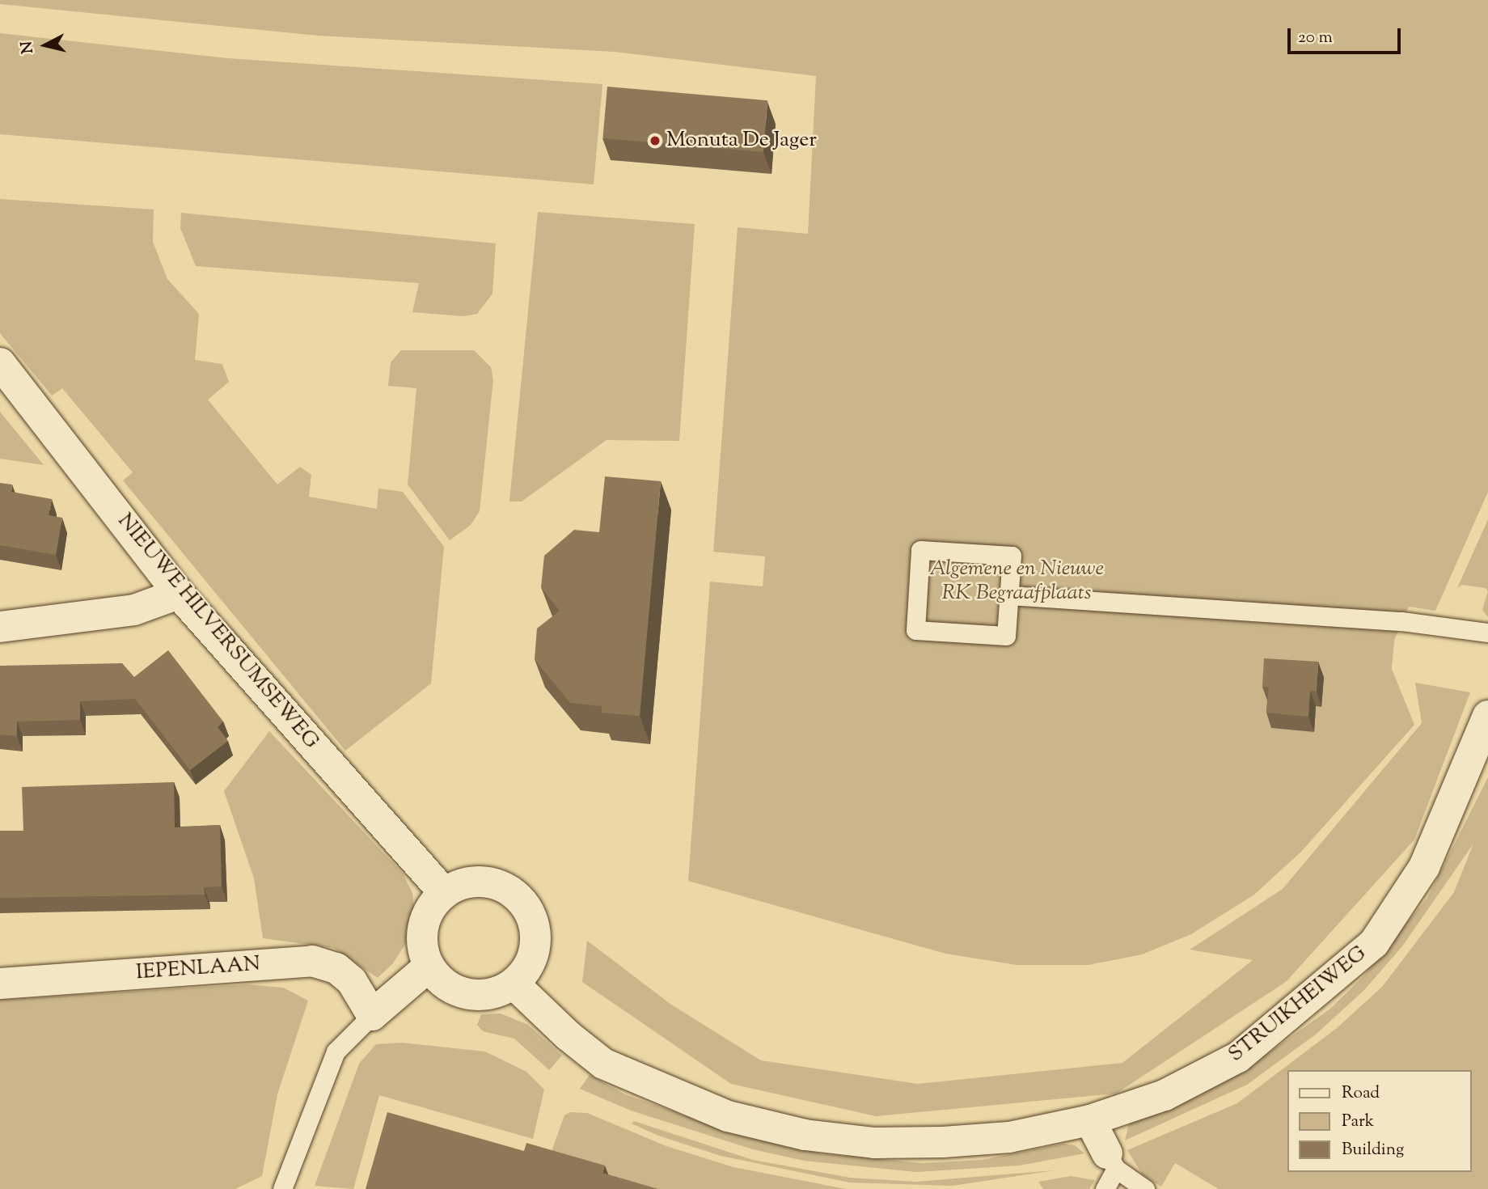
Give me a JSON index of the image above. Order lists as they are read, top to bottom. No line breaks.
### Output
{"streets":{"street":["NIEUWE HILVERSUMSEWEG","IEPENLAAN","STRUIKHEIWEG"]},"crossings":[["NIEUWE HILVERSUMSEWEG","STRUIKHEIWEG"]],"parks":["Algemene en Nieuwe RK Begraafplaats"],"places":["Monuta De Jager"],"legend":["Road","Park","Building"],"scale_bar":"20 m","north":"left"}
